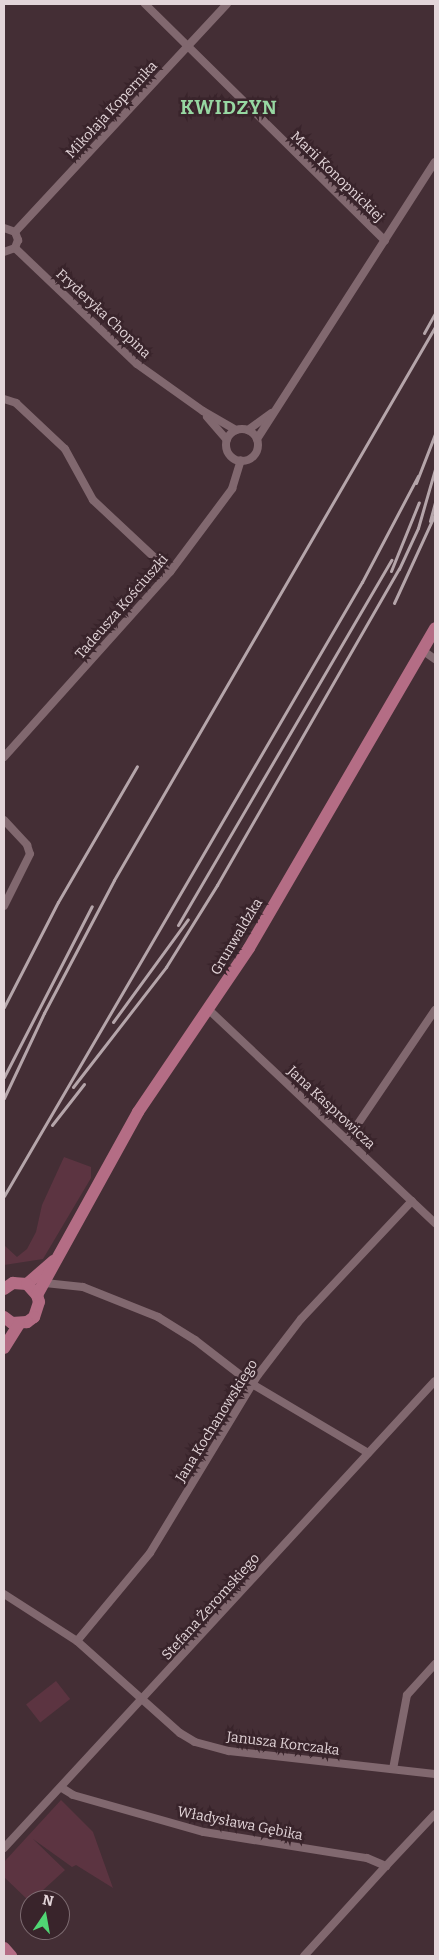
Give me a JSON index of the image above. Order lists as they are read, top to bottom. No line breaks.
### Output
{"streets":{"main road":["Grunwaldzka"],"street":["Mikołaja Kopernika","Marii Konopnickiej","Fryderyka Chopina","Tadeusza Kościuszki","Jana Kasprowicza","Jana Kochanowskiego","Stefana Żeromskiego","Janusza Korczaka","Władysława Gębika"]},"crossings":[["Mikołaja Kopernika","Marii Konopnickiej"],["Fryderyka Chopina","Tadeusza Kościuszki"],["Grunwaldzka","Jana Kasprowicza"],["Jana Kasprowicza","Jana Kochanowskiego"],["Jana Kochanowskiego","Janusza Korczaka"],["Stefana Żeromskiego","Janusza Korczaka"],["Stefana Żeromskiego","Władysława Gębika"]],"districts":["KWIDZYN"],"north":"top"}
